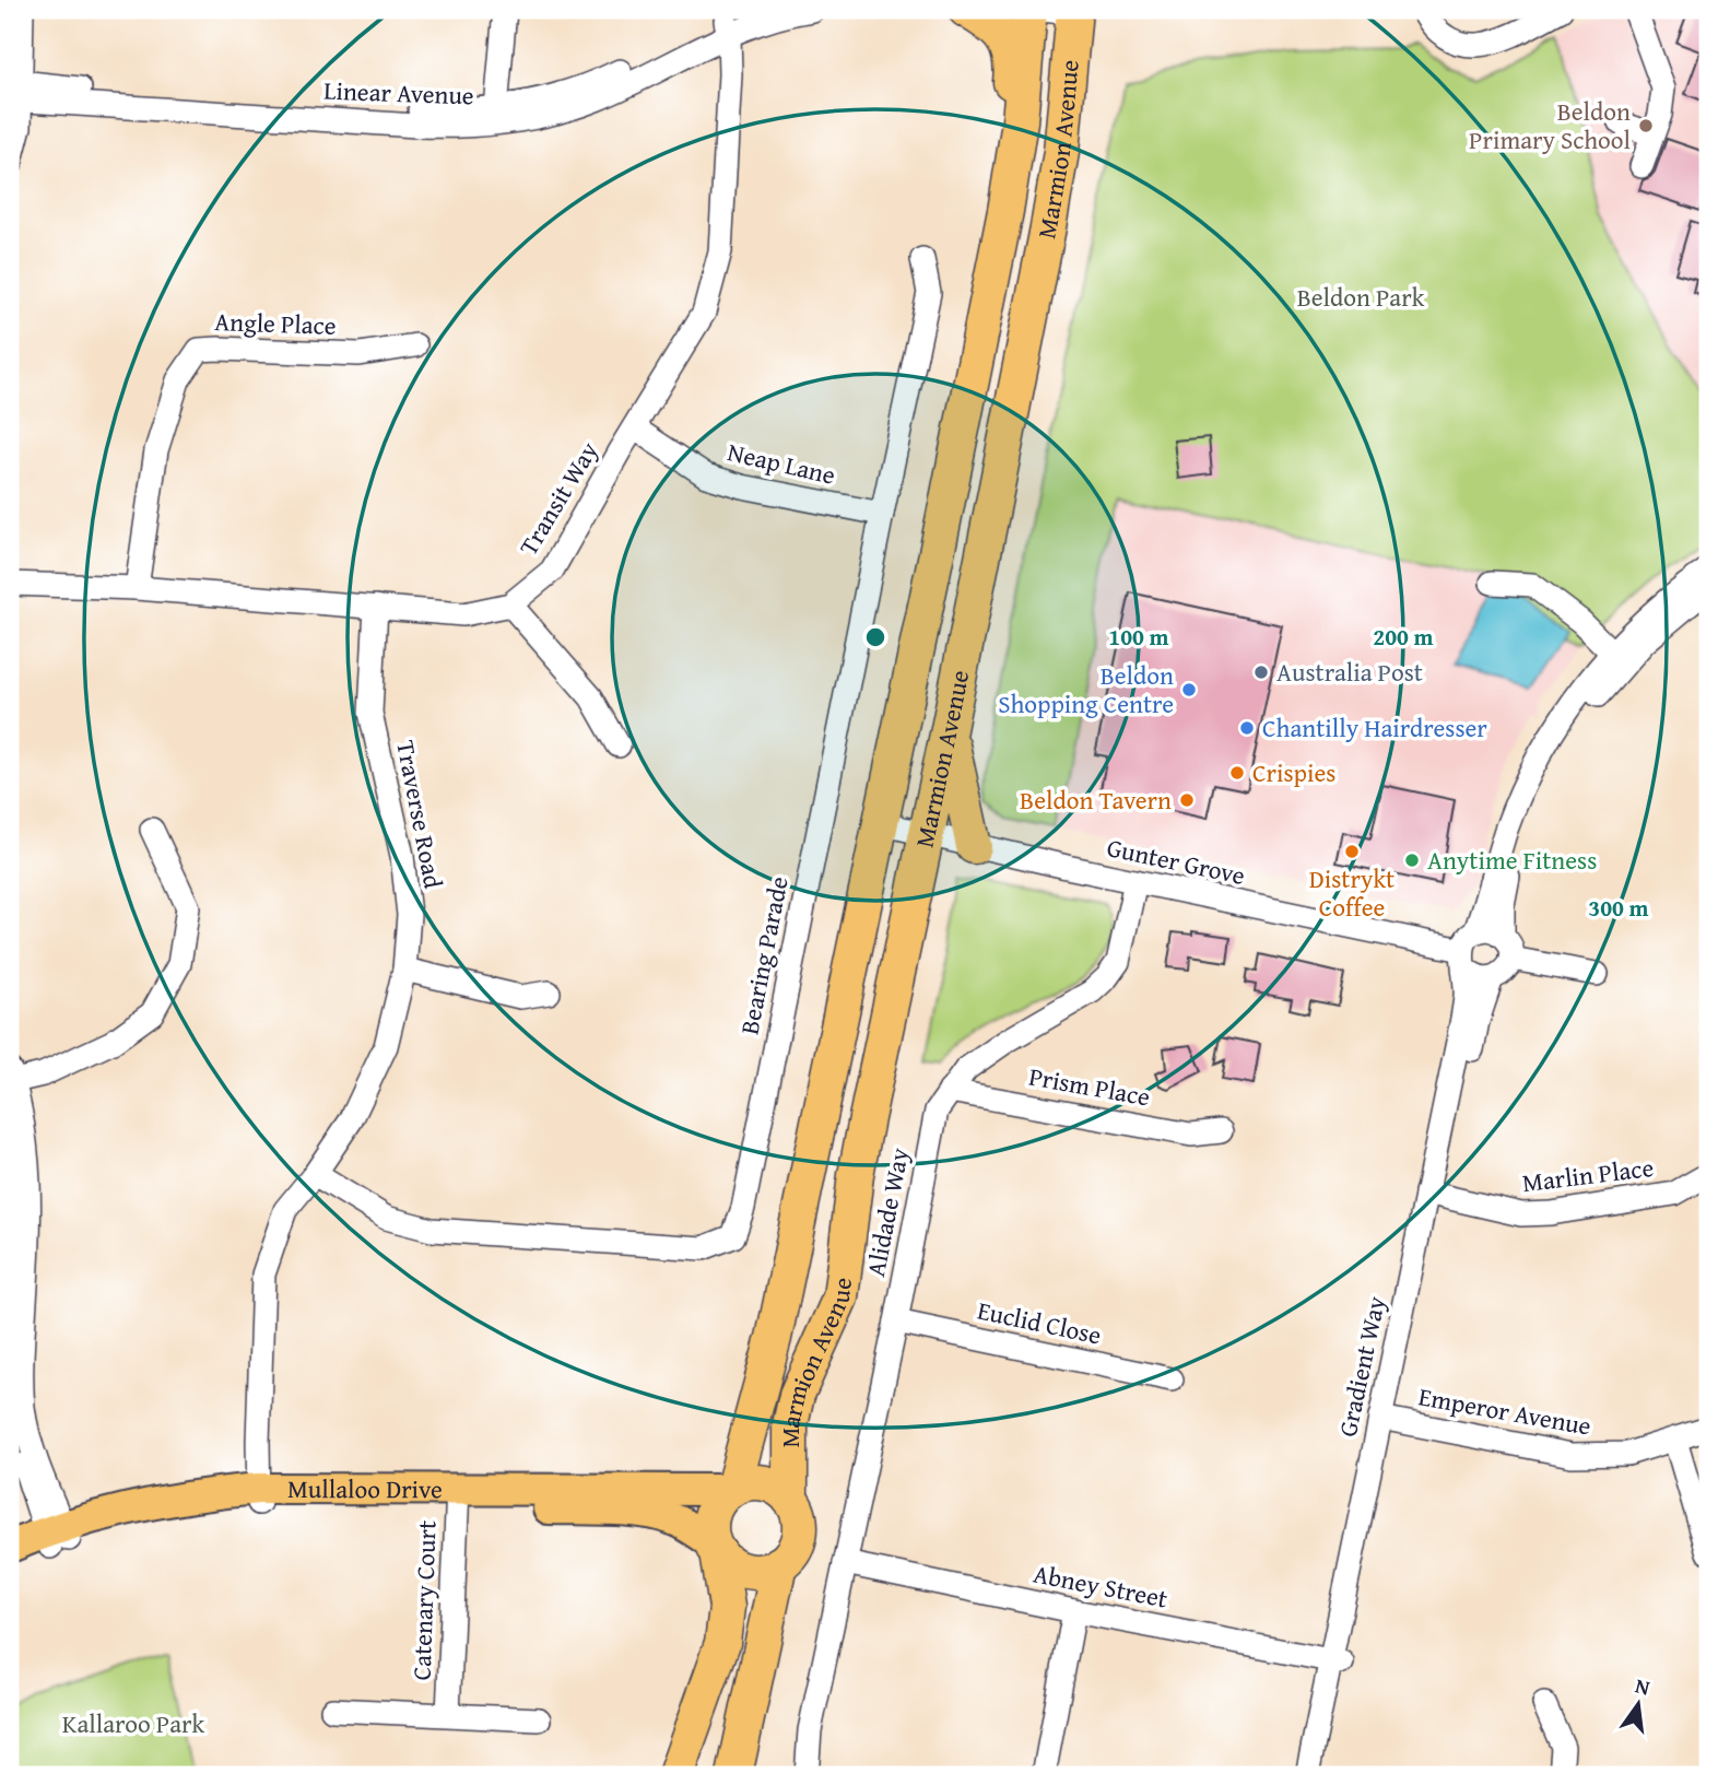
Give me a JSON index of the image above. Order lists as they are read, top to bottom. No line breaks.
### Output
{"streets":{"highway":["Marmion Avenue"],"main road":["Mullaloo Drive"],"street":["Linear Avenue","Angle Place","Neap Lane","Transit Way","Traverse Road","Gunter Grove","Bearing Parade","Prism Place","Marlin Place","Alidade Way","Euclid Close","Gradient Way","Emperor Avenue","Abney Street","Catenary Court"]},"crossings":[["Linear Avenue","Transit Way"],["Marmion Avenue","Gunter Grove"],["Marmion Avenue","Mullaloo Drive"],["Angle Place","Transit Way"],["Neap Lane","Transit Way"],["Neap Lane","Bearing Parade"],["Transit Way","Traverse Road"],["Traverse Road","Bearing Parade"],["Traverse Road","Mullaloo Drive"],["Gunter Grove","Alidade Way"],["Gunter Grove","Gradient Way"],["Prism Place","Alidade Way"],["Marlin Place","Gradient Way"],["Alidade Way","Euclid Close"],["Alidade Way","Abney Street"],["Gradient Way","Emperor Avenue"],["Gradient Way","Abney Street"],["Mullaloo Drive","Catenary Court"]],"parks":["Beldon Park","Kallaroo Park"],"places":["Beldon Primary School","Australia Post","Beldon Shopping Centre","Chantilly Hairdresser","Crispies","Beldon Tavern","Distrykt Coffee","Anytime Fitness"],"north":"top","rings":["100 m","200 m","300 m"]}
